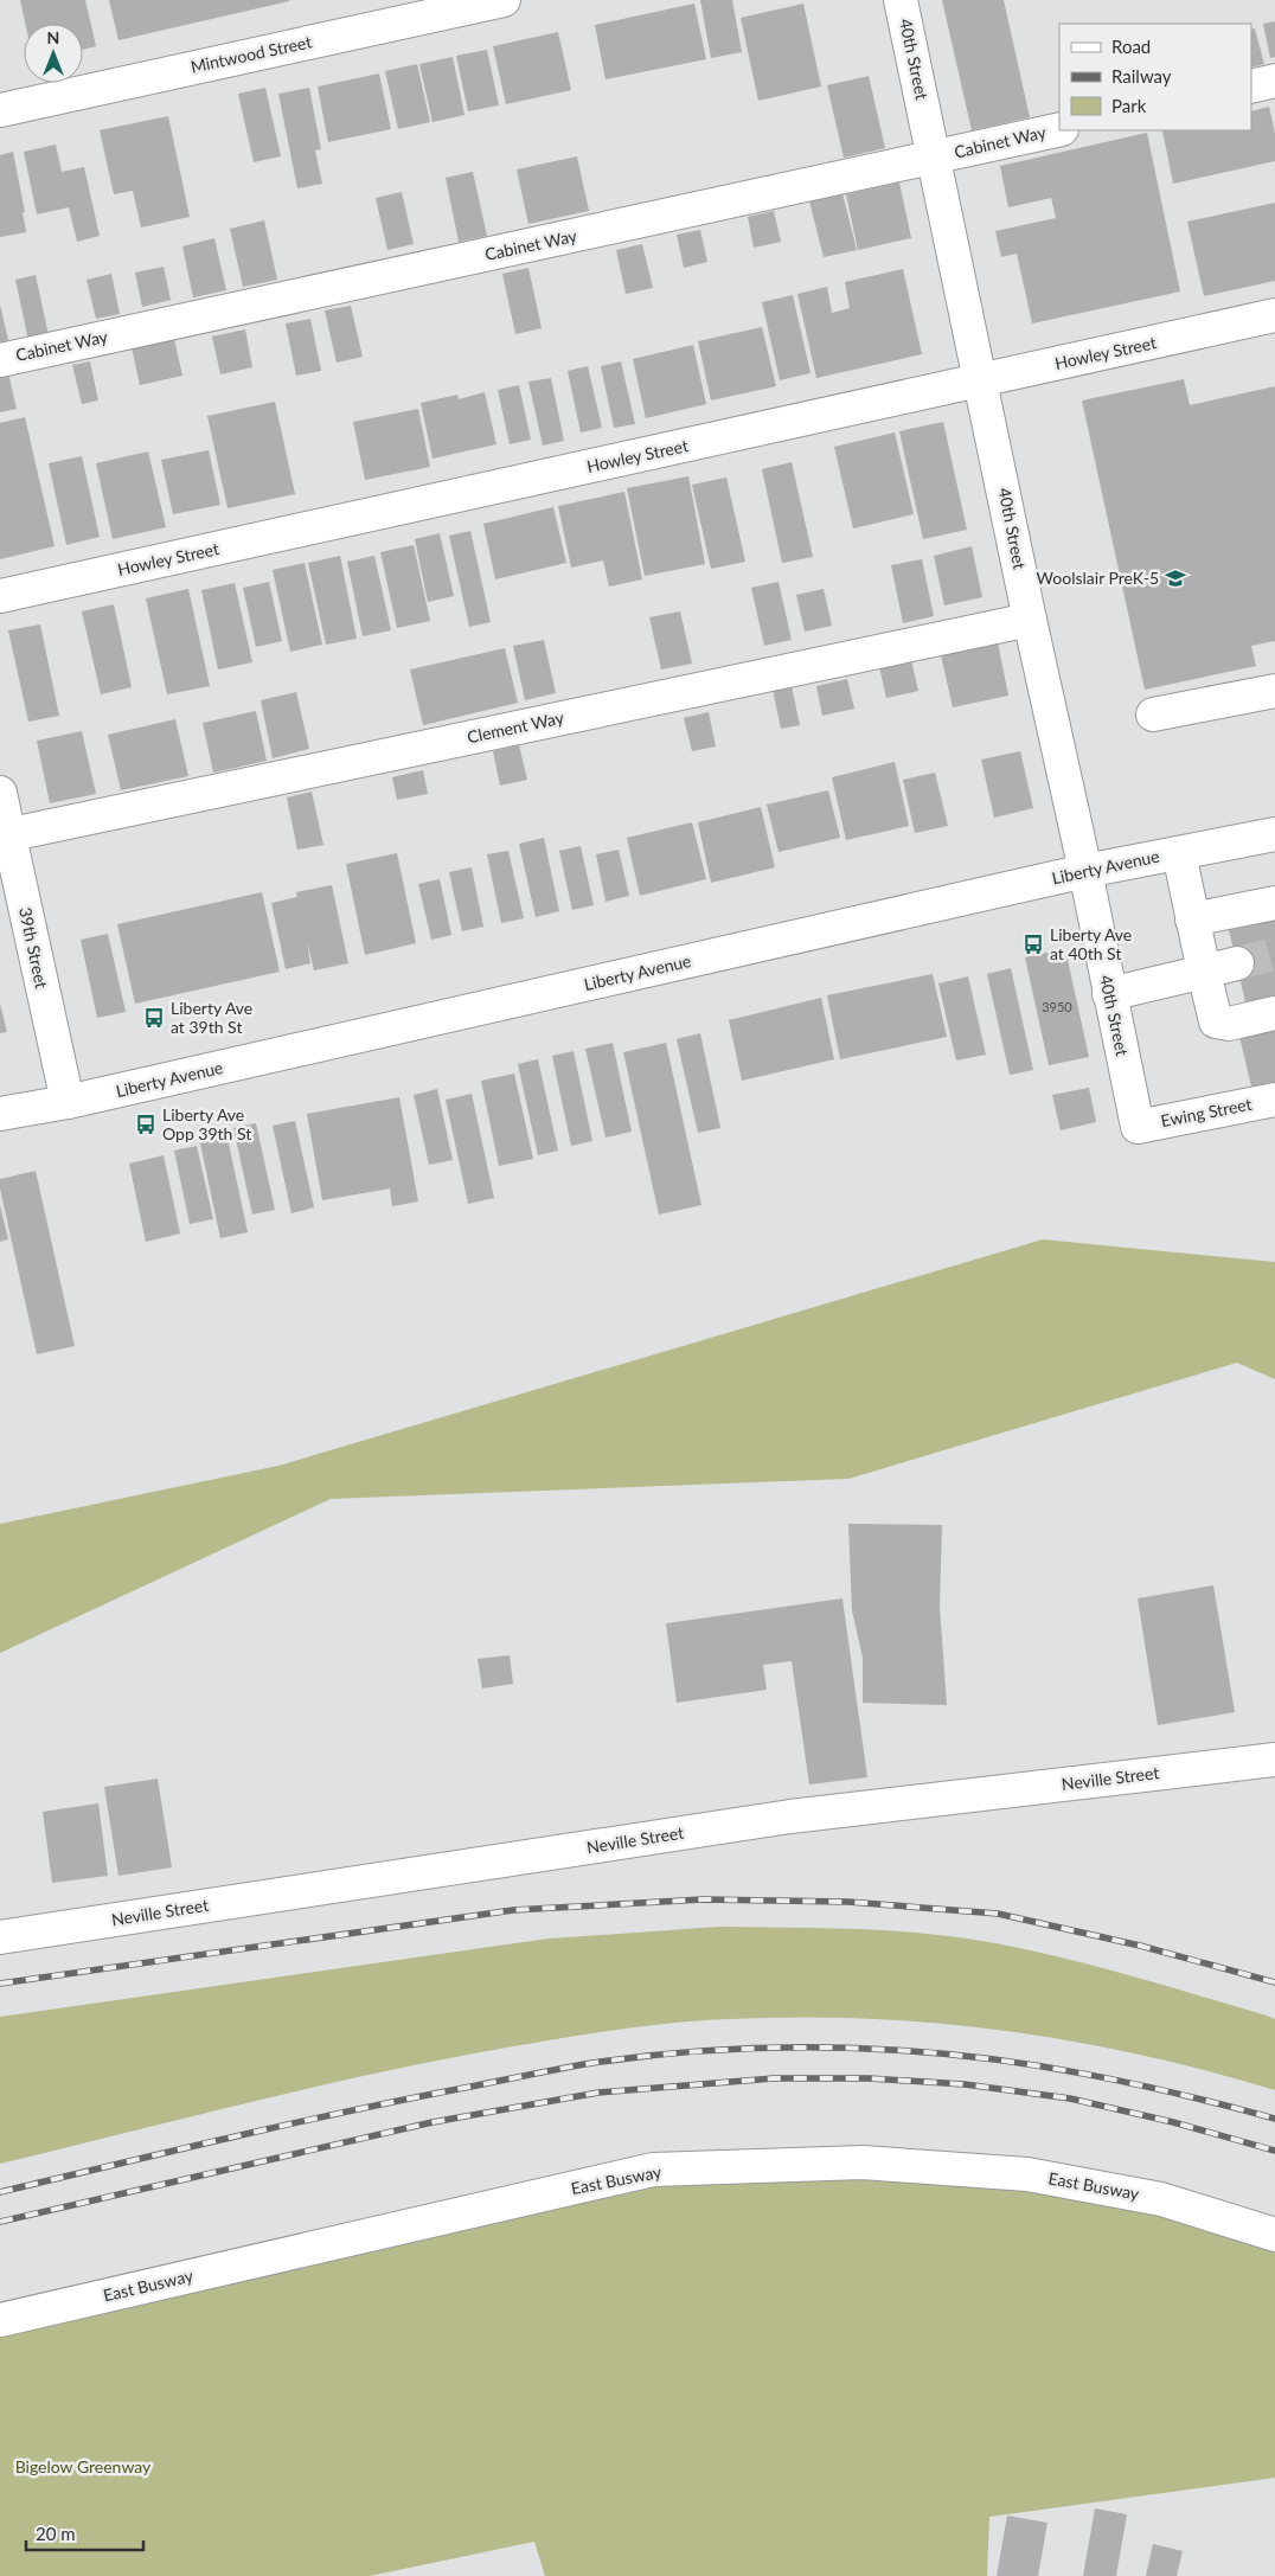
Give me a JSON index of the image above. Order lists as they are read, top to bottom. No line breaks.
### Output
{"streets":{"street":["Mintwood Street","40th Street","Cabinet Way","Howley Street","Clement Way","Liberty Avenue","39th Street","Ewing Street","Neville Street","East Busway"]},"crossings":[["40th Street","Cabinet Way"],["40th Street","Howley Street"],["40th Street","Clement Way"],["40th Street","Liberty Avenue"],["40th Street","Ewing Street"],["Clement Way","39th Street"],["Liberty Avenue","39th Street"]],"parks":["Bigelow Greenway"],"places":{"school or university":["Woolslair PreK-5"],"bus stop":["Liberty Ave at 40th St","Liberty Ave at 39th St","Liberty Ave Opp 39th St"]},"house_numbers":["3950"],"legend":["Road","Railway","Park"],"scale_bar":"20 m","north":"top"}
